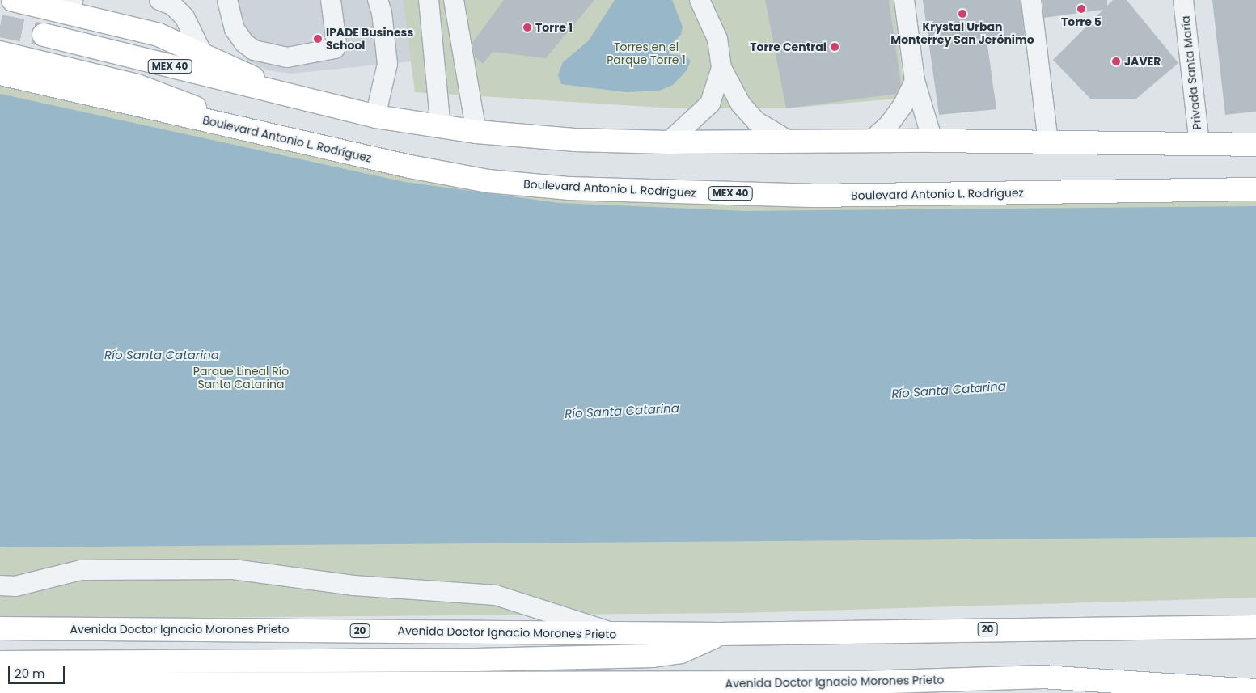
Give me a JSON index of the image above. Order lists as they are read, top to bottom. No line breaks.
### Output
{"streets":{"main road":["MEX 40","Boulevard Antonio L. Rodríguez","Avenida Doctor Ignacio Morones Prieto","20"],"street":["Privada Santa María"]},"crossings":[["MEX 40","Privada Santa María"]],"water":["Río Santa Catarina"],"parks":["Torres en el Parque Torre 1","Parque Lineal Río Santa Catarina"],"places":["Torre 5","Krystal Urban Monterrey San Jerónimo","Torre 1","IPADE Business School","Torre Central","JAVER"],"scale_bar":"20 m"}
